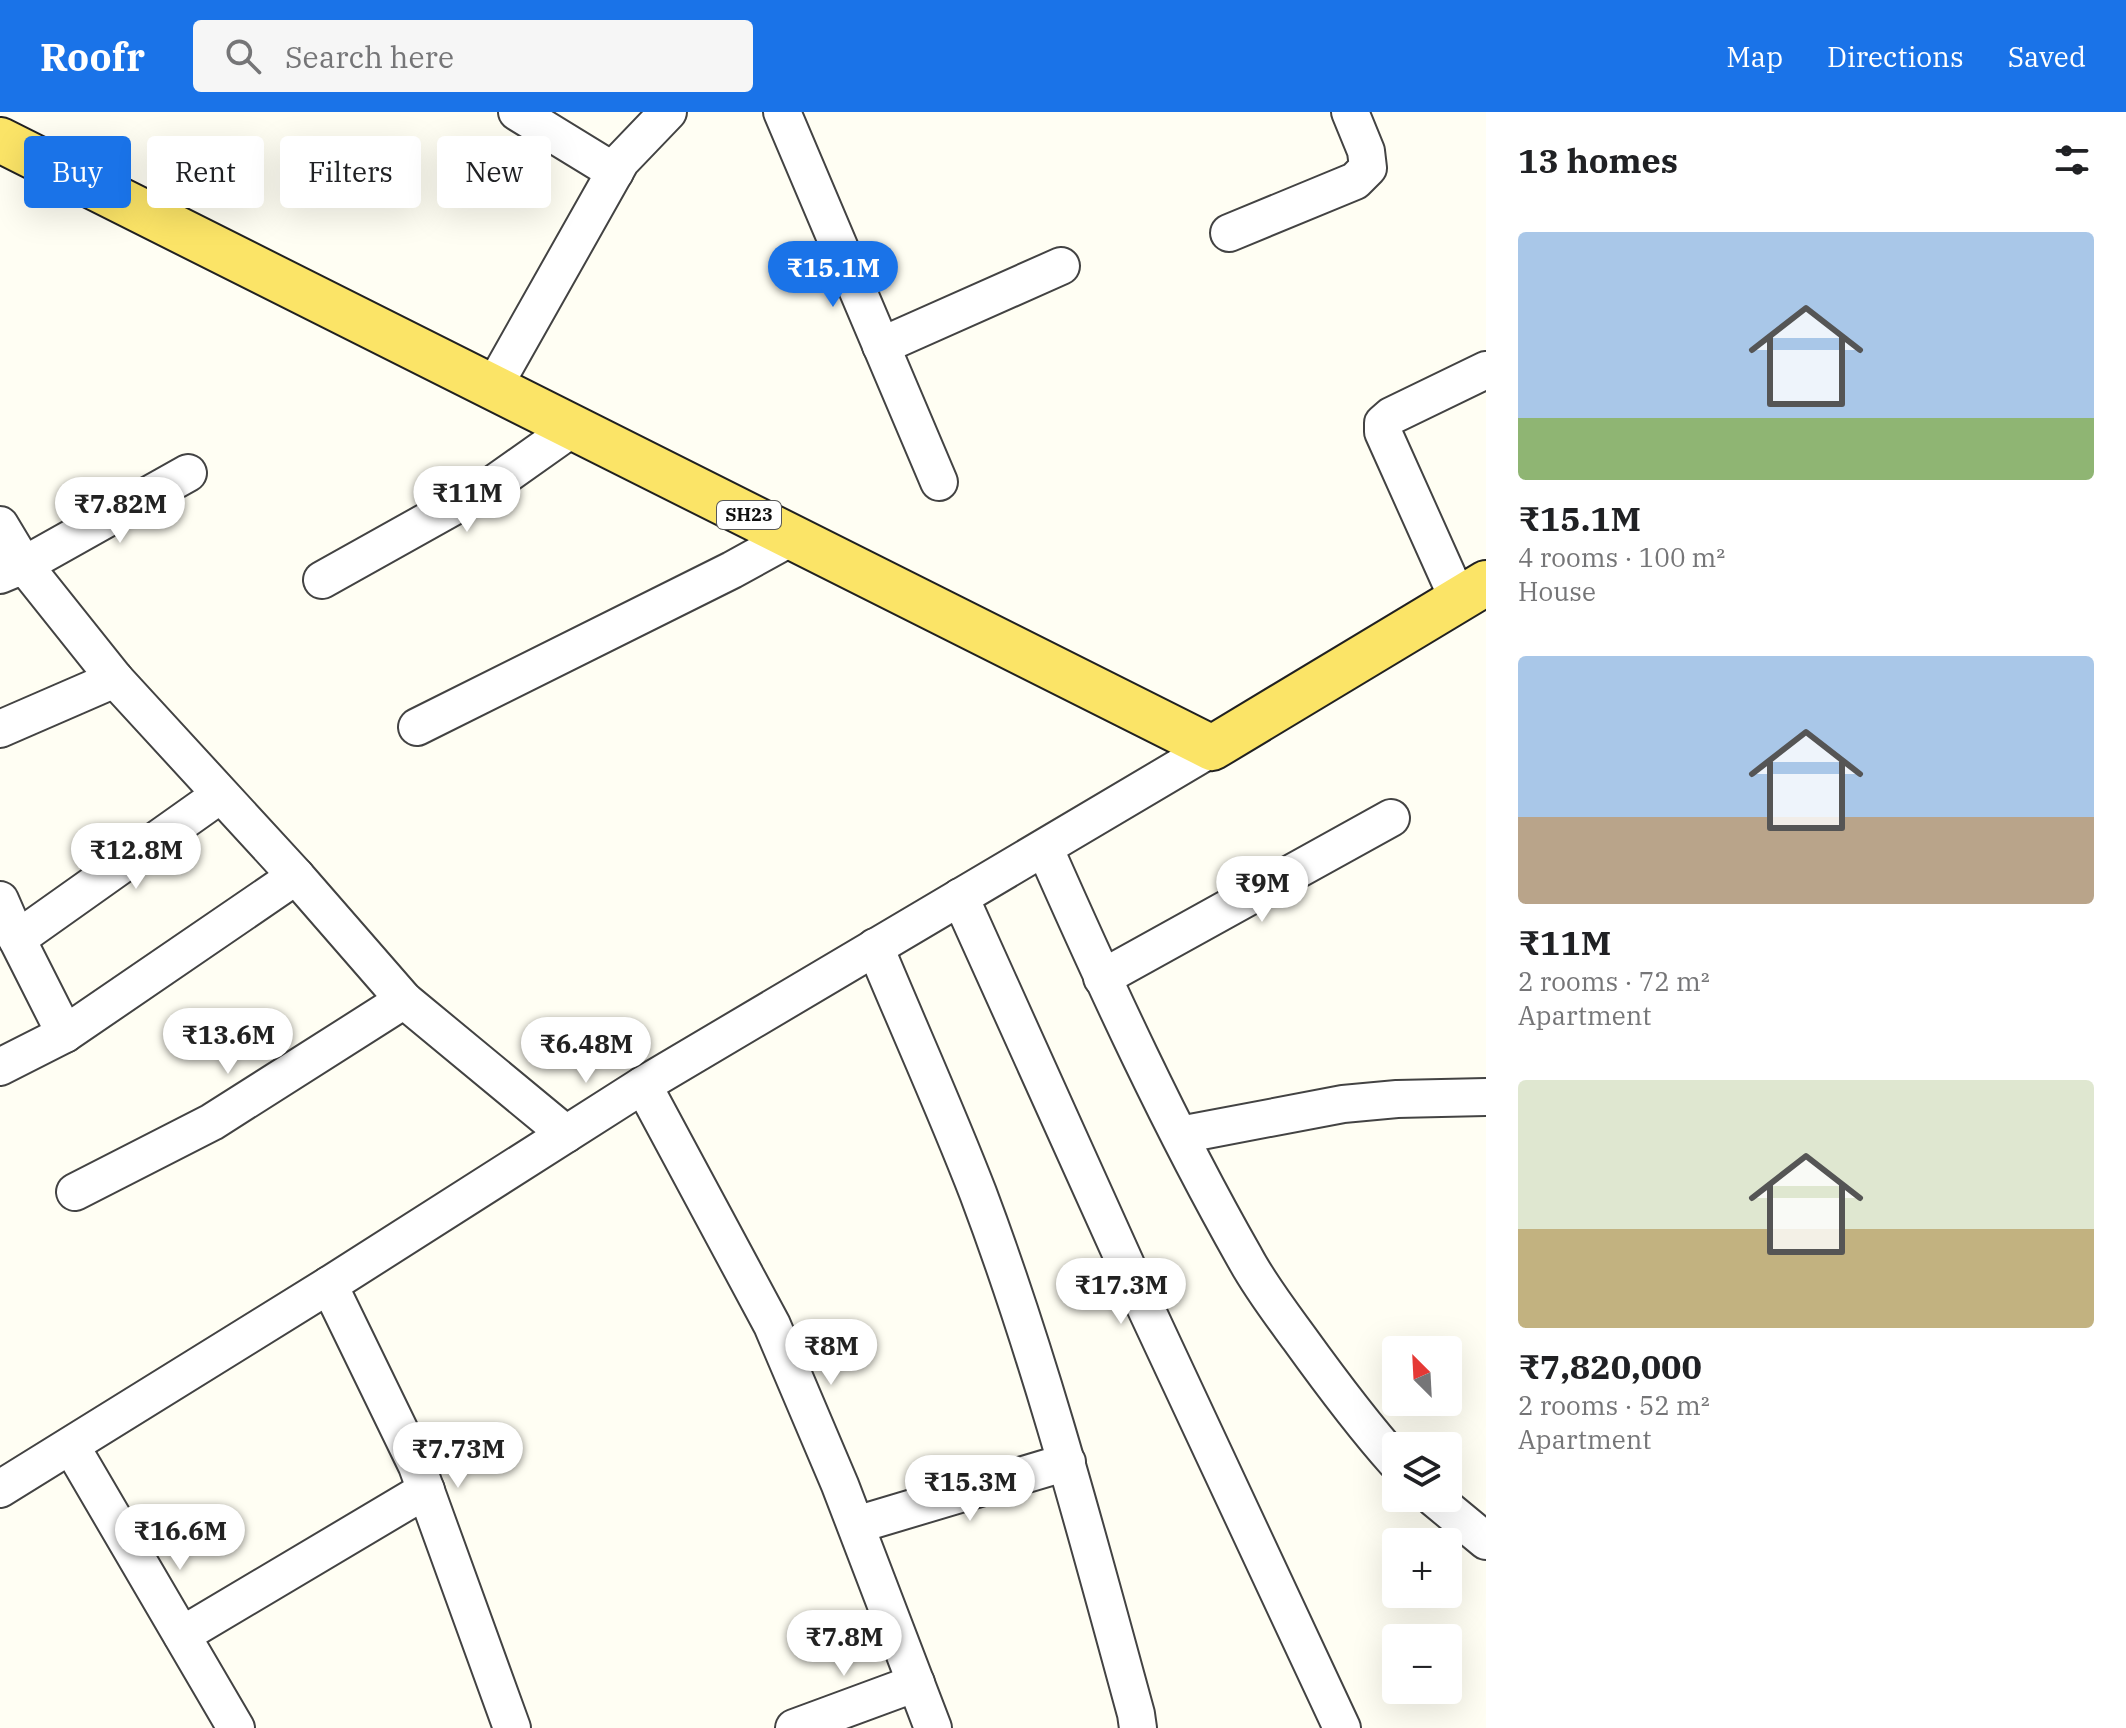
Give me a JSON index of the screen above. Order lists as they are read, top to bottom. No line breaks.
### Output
{"streets":{"main road":["SH23"]},"north":"top left","page":{"header":"Roofr","search":"Search here","nav":["Map","Directions","Saved"],"heading":"13 homes","chip":["Buy","Rent","Filters","New"],"list":[{"name":"₹15.1M","note":"4 rooms · 100 m² · House"},{"name":"₹11M","note":"2 rooms · 72 m² · Apartment"},{"name":"₹7,820,000","note":"2 rooms · 52 m² · Apartment"}],"price":["₹15.1M","₹11M","₹7.82M","₹12.8M","₹9M","₹13.6M","₹6.48M","₹17.3M","₹8M","₹7.73M","₹15.3M","₹16.6M","₹7.8M"],"map_buttons":["+","−"]}}
